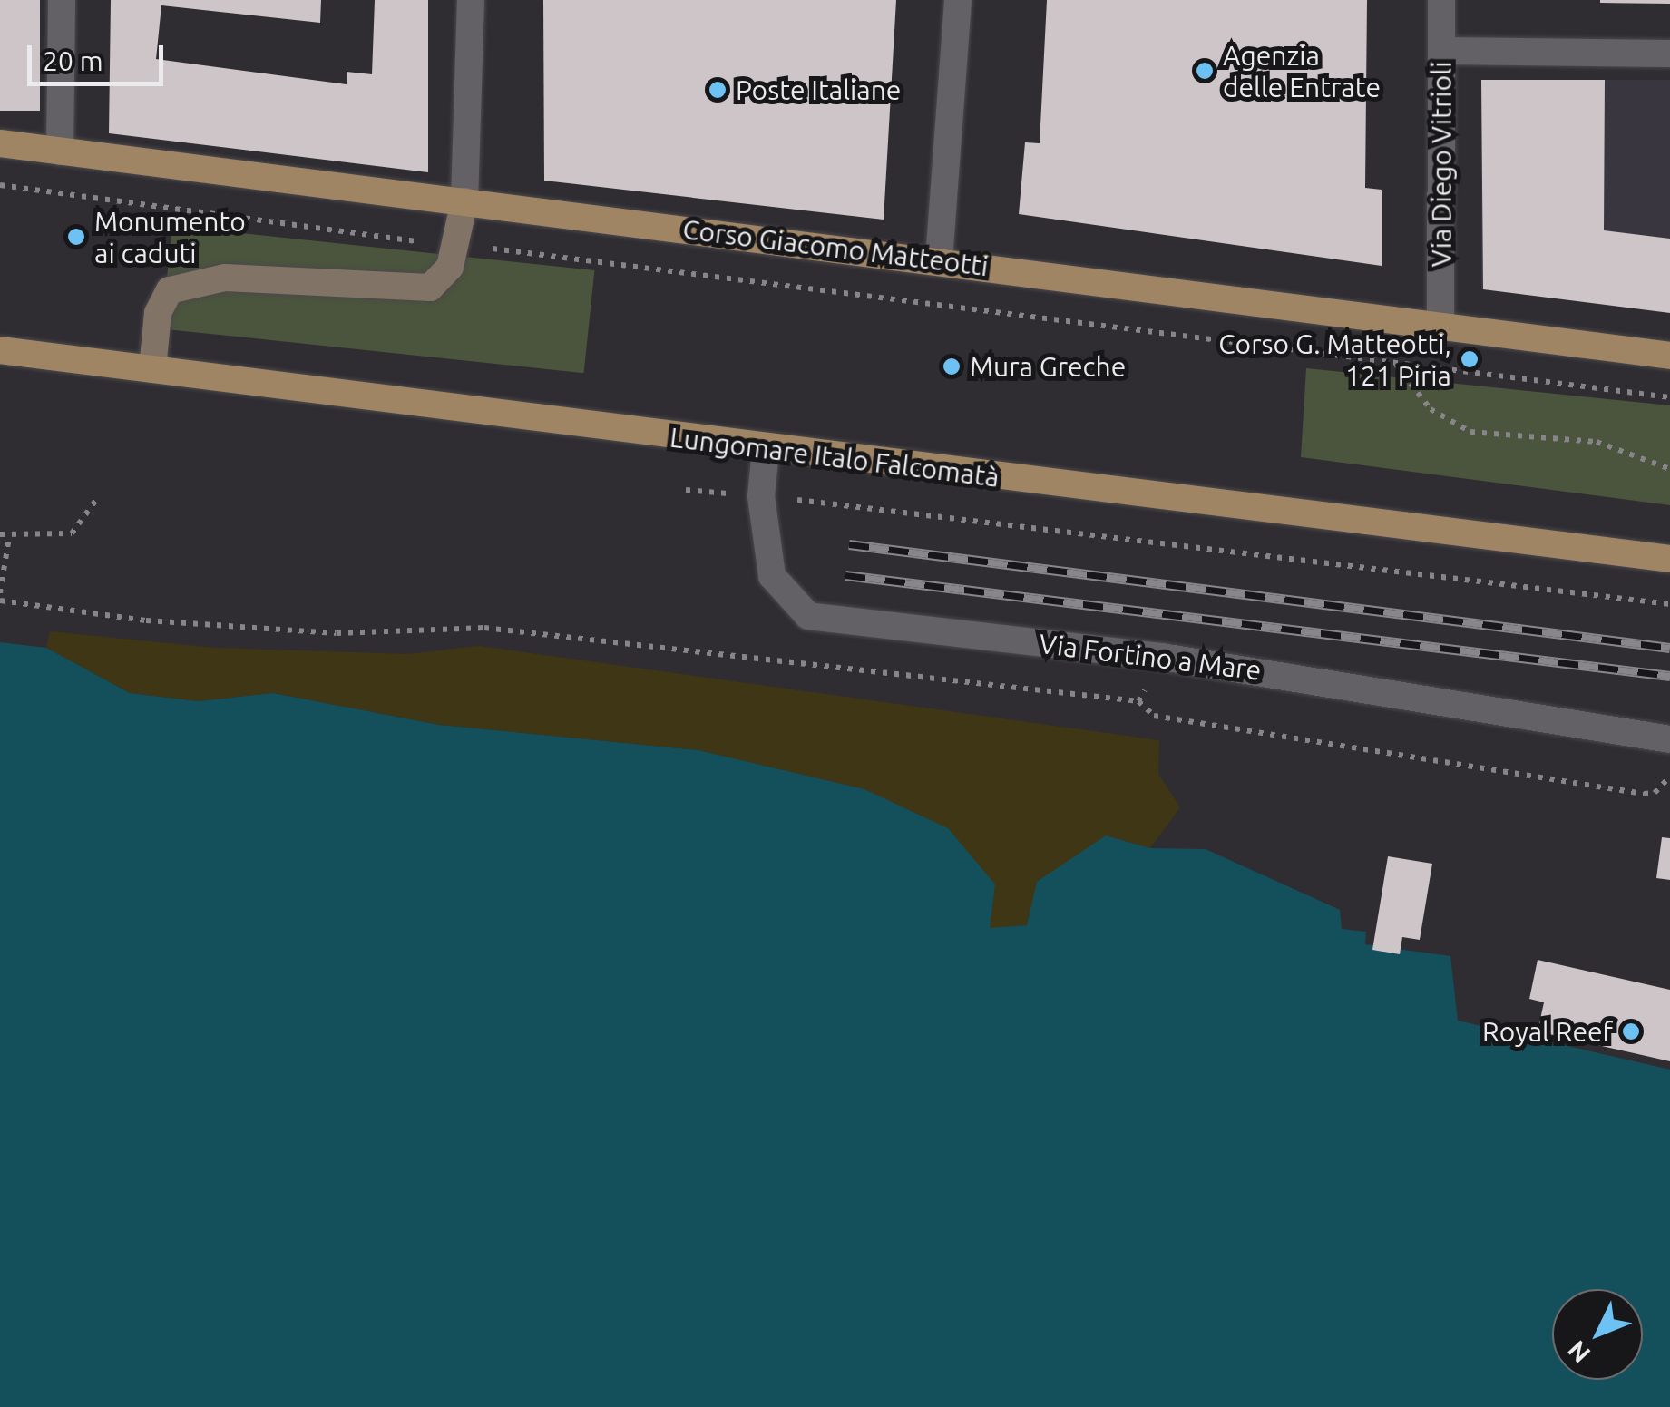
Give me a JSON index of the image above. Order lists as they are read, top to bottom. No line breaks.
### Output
{"streets":{"main road":["Corso Giacomo Matteotti","Lungomare Italo Falcomatà"],"street":["Via Diego Vitrioli","Via Fortino a Mare"]},"crossings":[["Via Diego Vitrioli","Corso Giacomo Matteotti"],["Lungomare Italo Falcomatà","Via Fortino a Mare"]],"places":["Agenzia delle Entrate","Poste Italiane","Monumento ai caduti","Corso G. Matteotti, 121 Piria","Mura Greche","Royal Reef"],"scale_bar":"20 m","north":"bottom left"}
